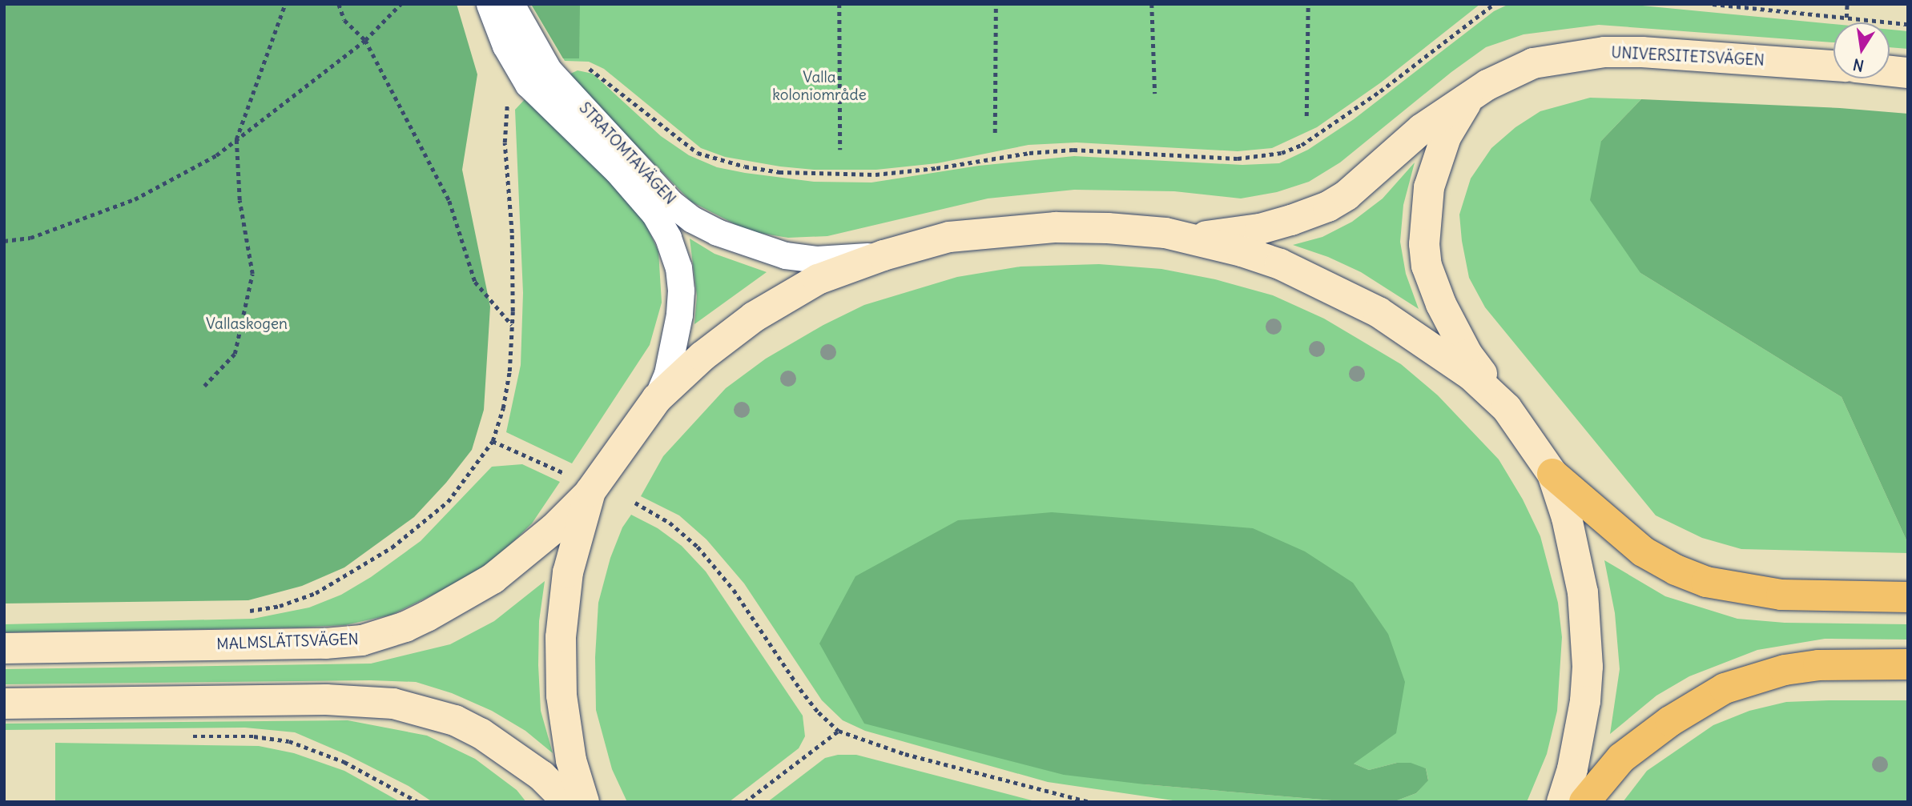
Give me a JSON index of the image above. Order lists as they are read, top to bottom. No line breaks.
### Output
{"streets":{"main road":["UNIVERSITETSVÄGEN","MALMSLÄTTSVÄGEN"],"street":["STRATOMTAVÄGEN"]},"parks":["Valla koloniområde","Vallaskogen"],"north":"bottom"}
